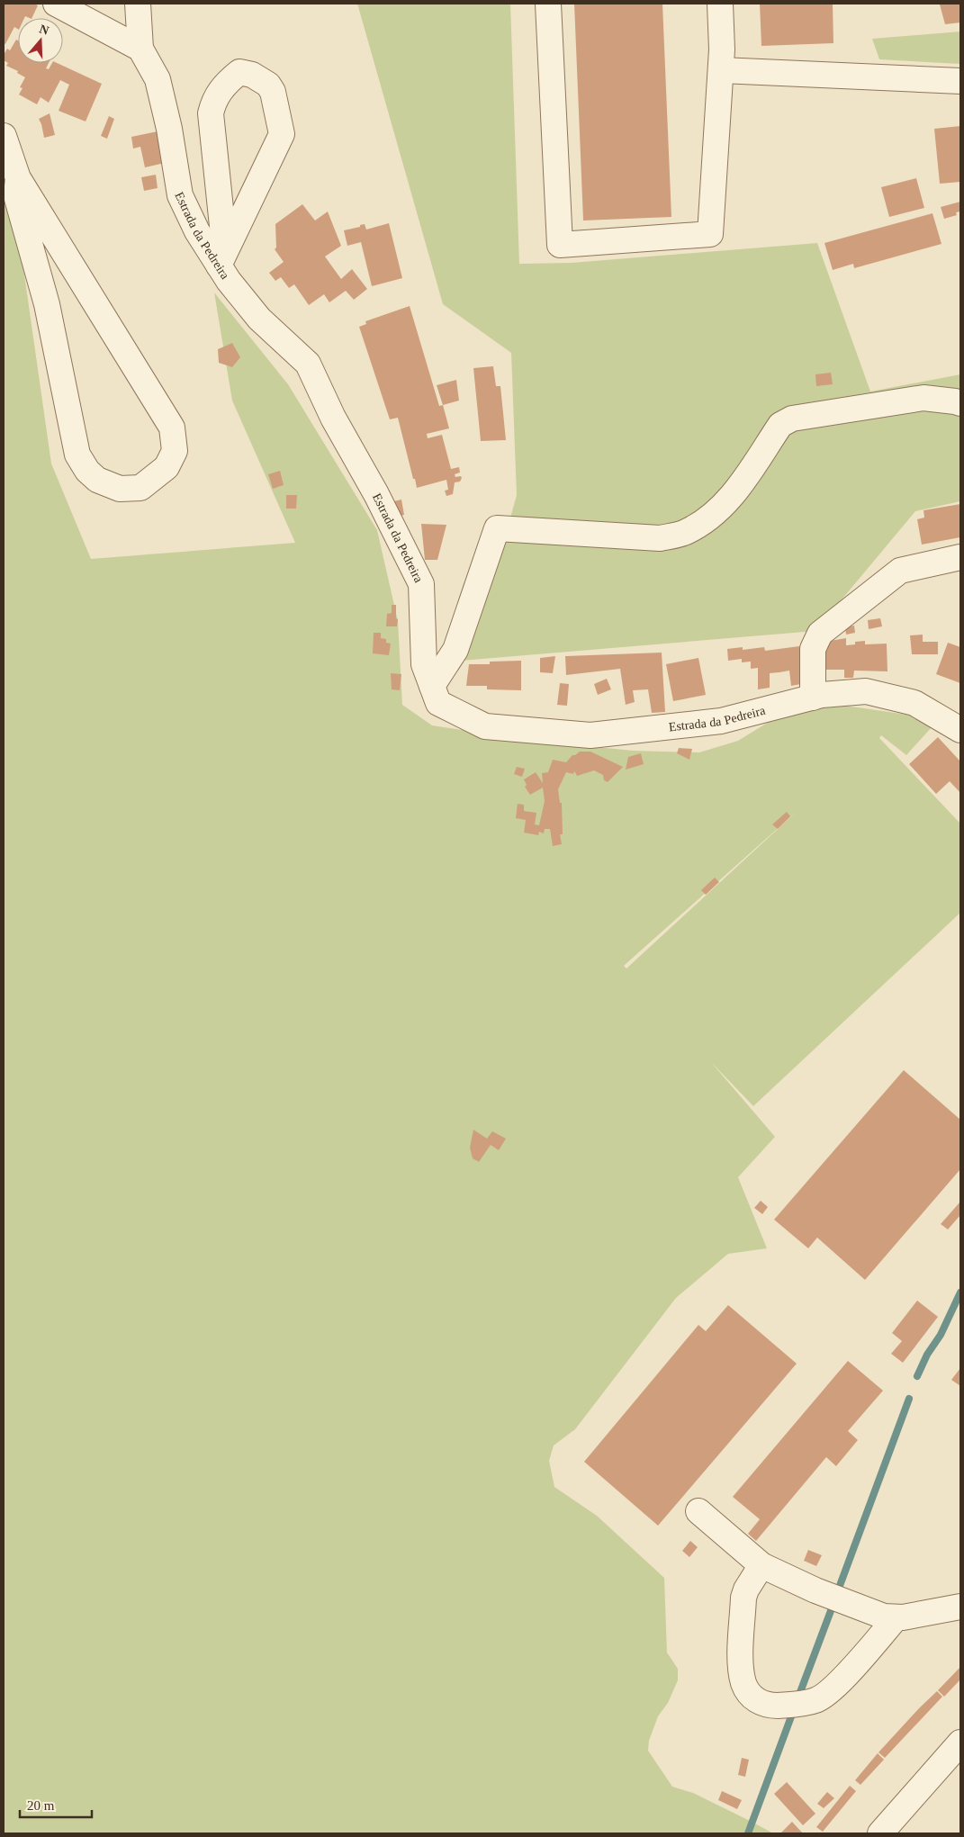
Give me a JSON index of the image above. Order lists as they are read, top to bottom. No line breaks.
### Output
{"streets":{"street":["Estrada da Pedreira"]},"scale_bar":"20 m","north":"top"}
